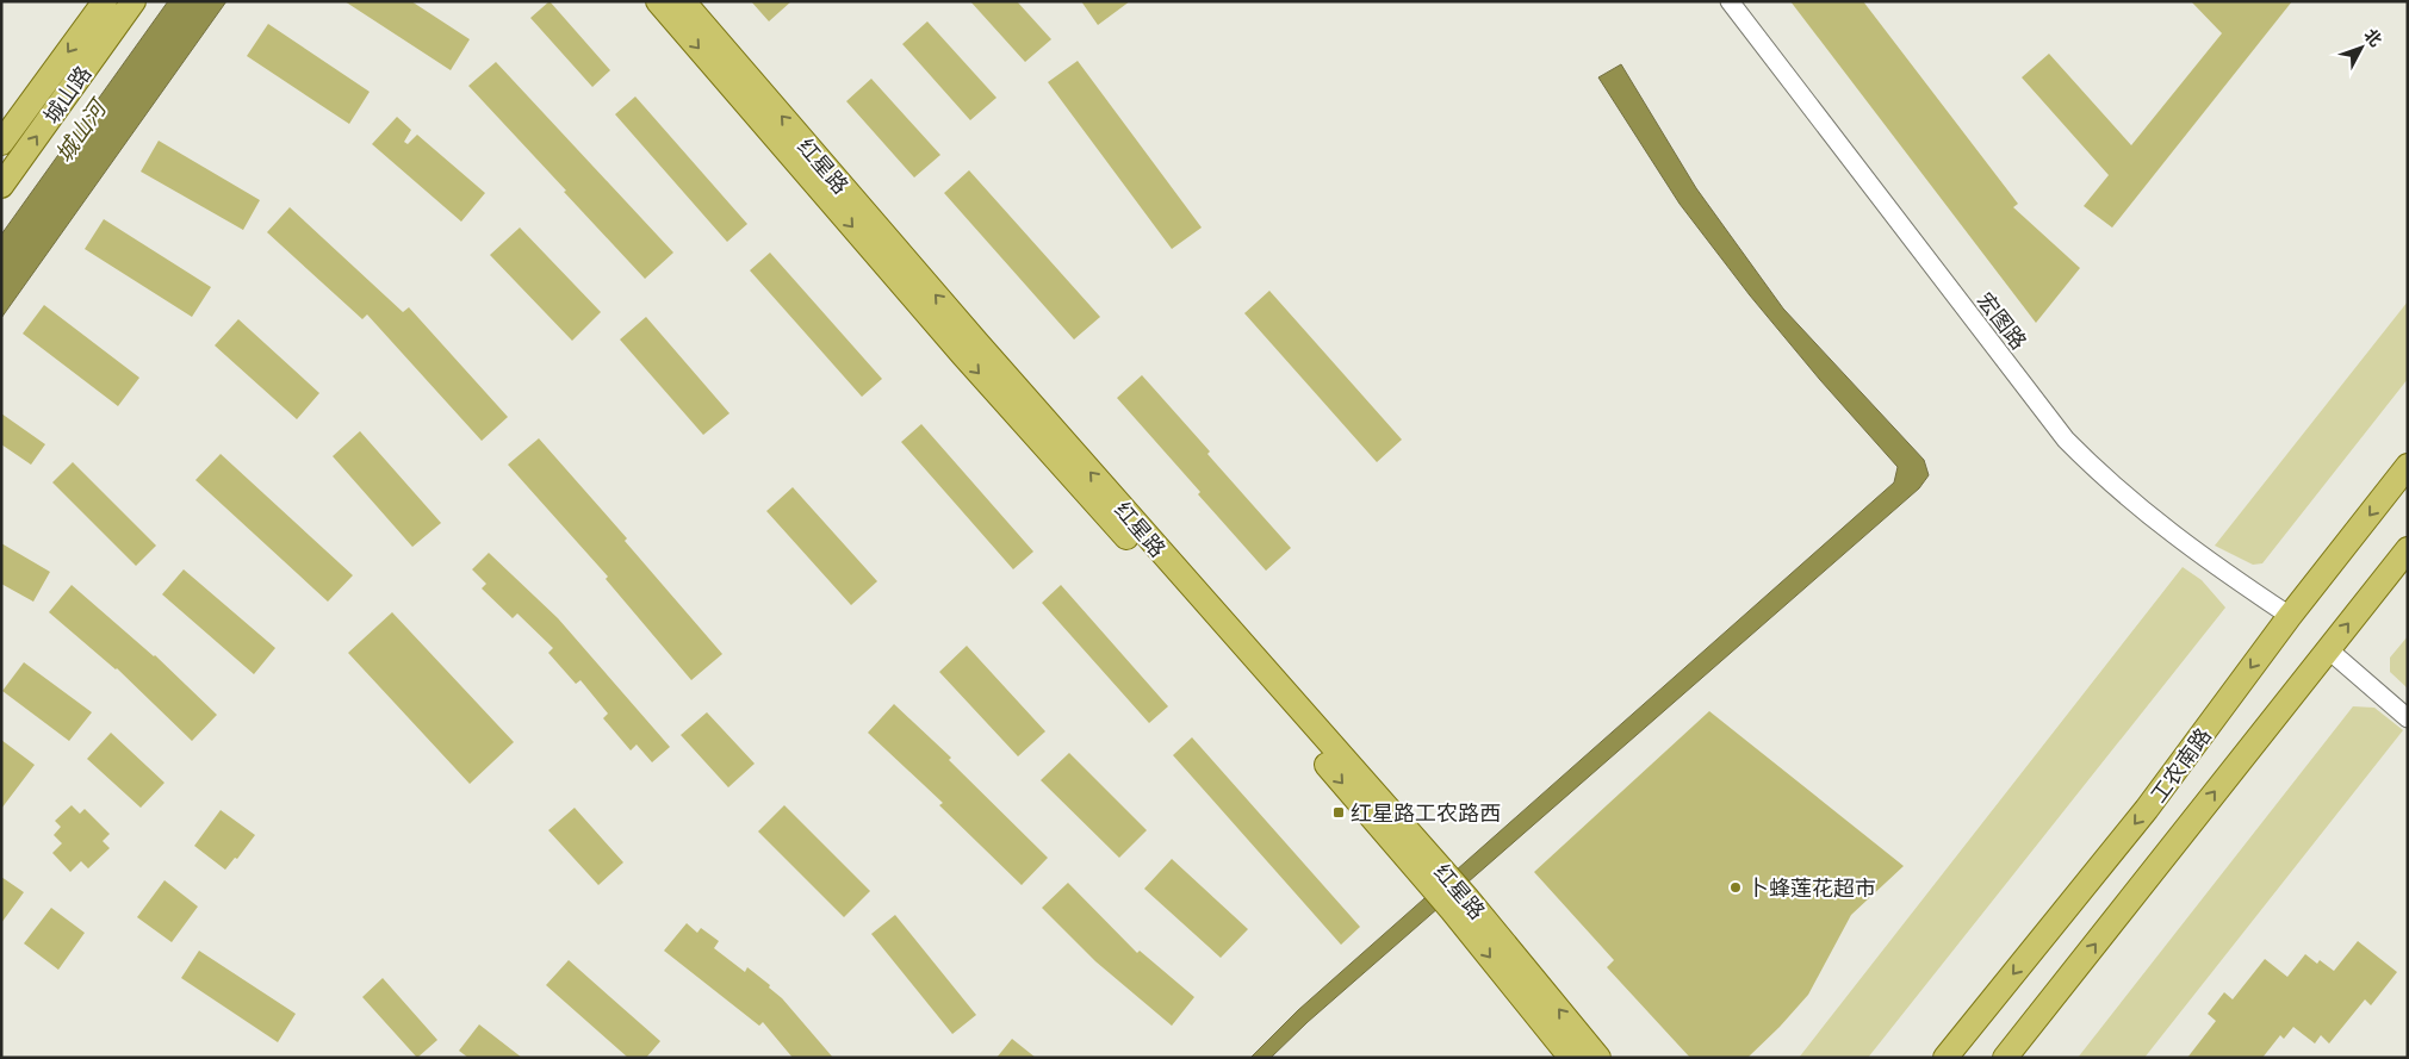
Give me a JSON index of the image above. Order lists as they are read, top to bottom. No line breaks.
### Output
{"streets":{"main road":["城山路","红星路","工农南路"],"street":["宏图路"]},"crossings":[["宏图路","工农南路"]],"water":["城山河"],"places":{"transit":["红星路工农路西"],"other":["卜蜂莲花超市"]},"north":"top right"}
